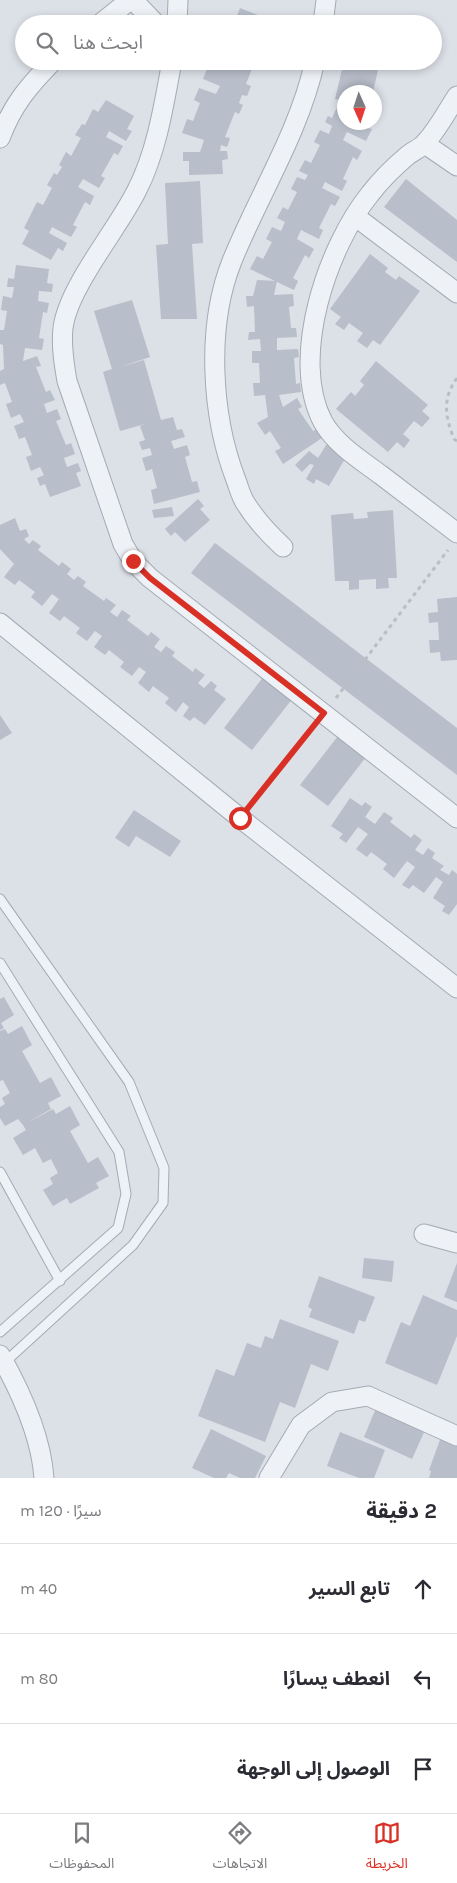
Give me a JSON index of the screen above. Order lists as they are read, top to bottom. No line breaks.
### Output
{"north":"bottom","page":{"search":"ابحث هنا","heading":["2 دقيقة","سيرًا · 120 m"],"list":[["تابع السير","40 m"],["انعطف يسارًا","80 m"],"الوصول إلى الوجهة"],"nav":["الخريطة","الاتجاهات","المحفوظات"]}}
